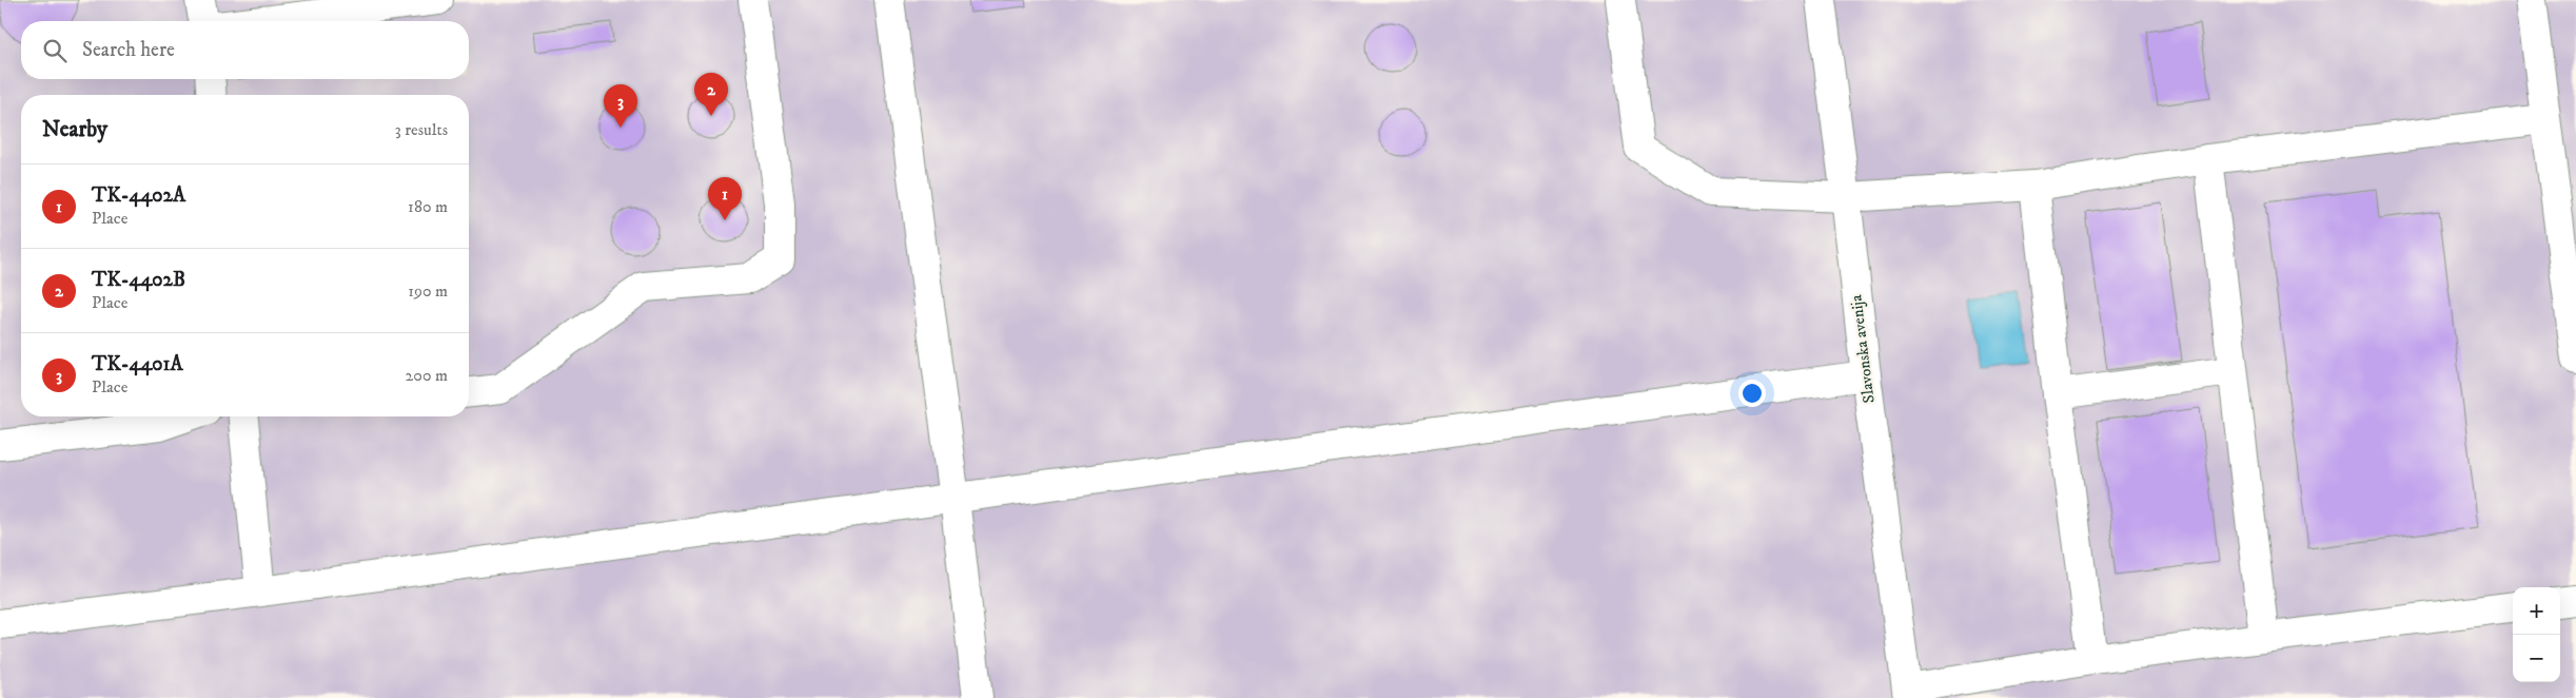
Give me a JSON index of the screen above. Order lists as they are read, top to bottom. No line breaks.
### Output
{"streets":{"street":["Slavonska avenija"]},"page":{"search":"Search here","pins":["2","3","1"],"heading":["Nearby","3 results"],"list":[{"mark":"1","name":"TK-4402A","note":"Place","value":"180 m"},{"mark":"2","name":"TK-4402B","note":"Place","value":"190 m"},{"mark":"3","name":"TK-4401A","note":"Place","value":"200 m"}],"map_buttons":["+","−"]}}
